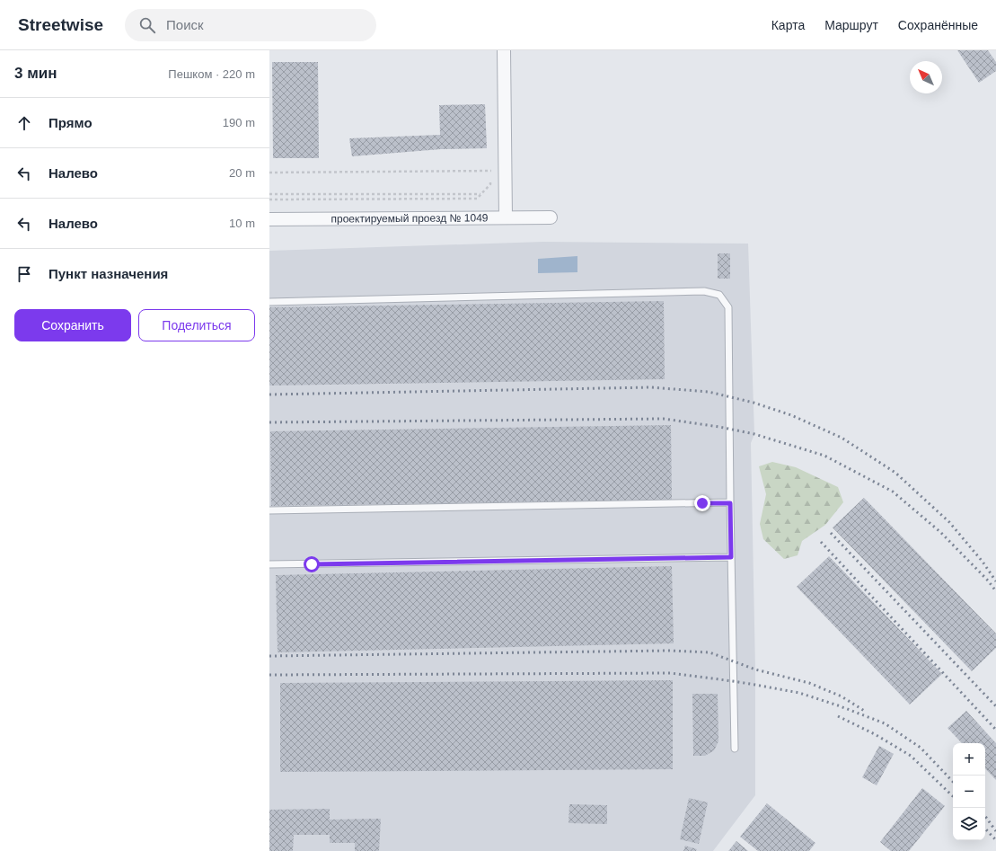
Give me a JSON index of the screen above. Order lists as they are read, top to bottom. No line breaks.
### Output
{"streets":{"street":["проектируемый проезд № 1049"]},"north":"top left","page":{"header":"Streetwise","search":"Поиск","nav":["Карта","Маршрут","Сохранённые"],"heading":["3 мин","Пешком · 220 m"],"list":[["Прямо","190 m"],["Налево","20 m"],["Налево","10 m"],"Пункт назначения"],"buttons":["Сохранить","Поделиться"],"map_buttons":["+","−"]}}
